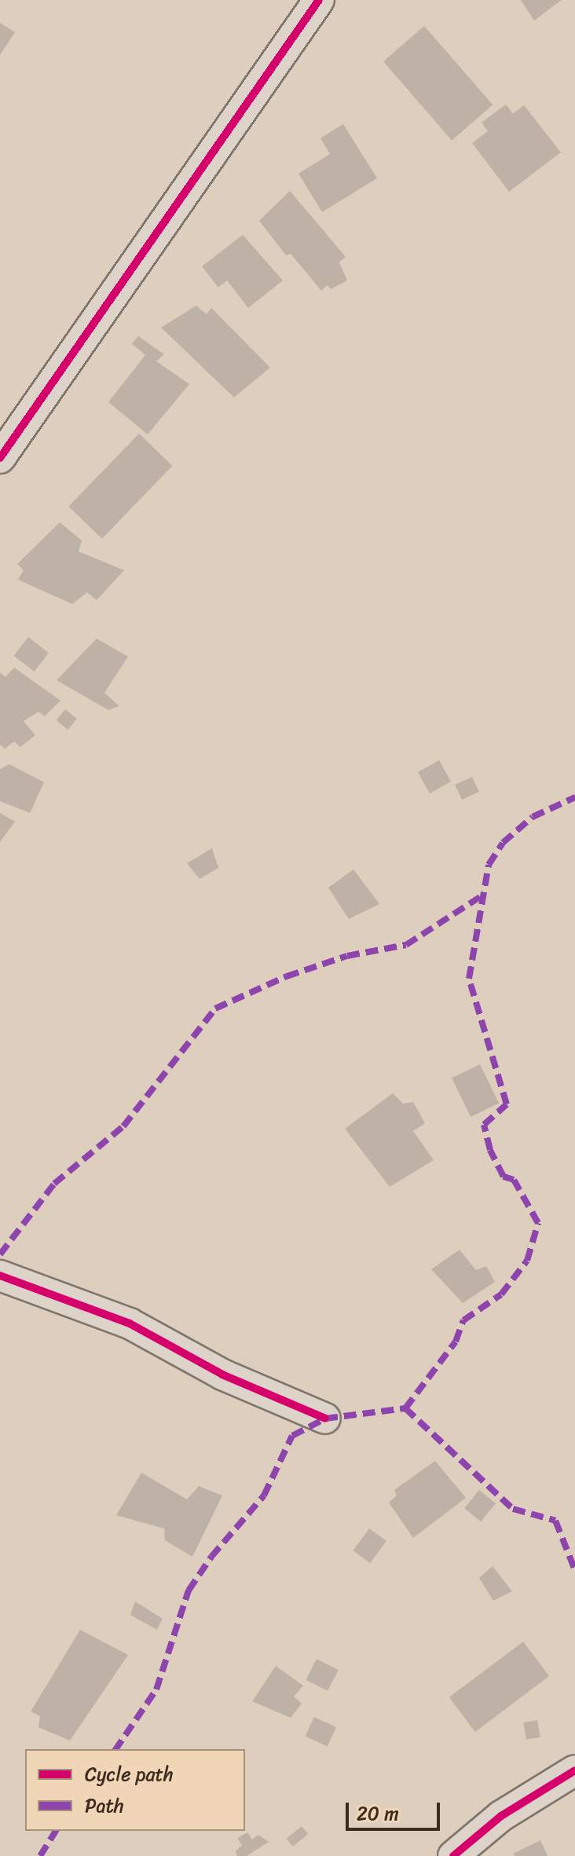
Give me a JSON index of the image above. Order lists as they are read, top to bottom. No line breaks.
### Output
{"legend":["Cycle path","Path"],"scale_bar":"20 m"}
